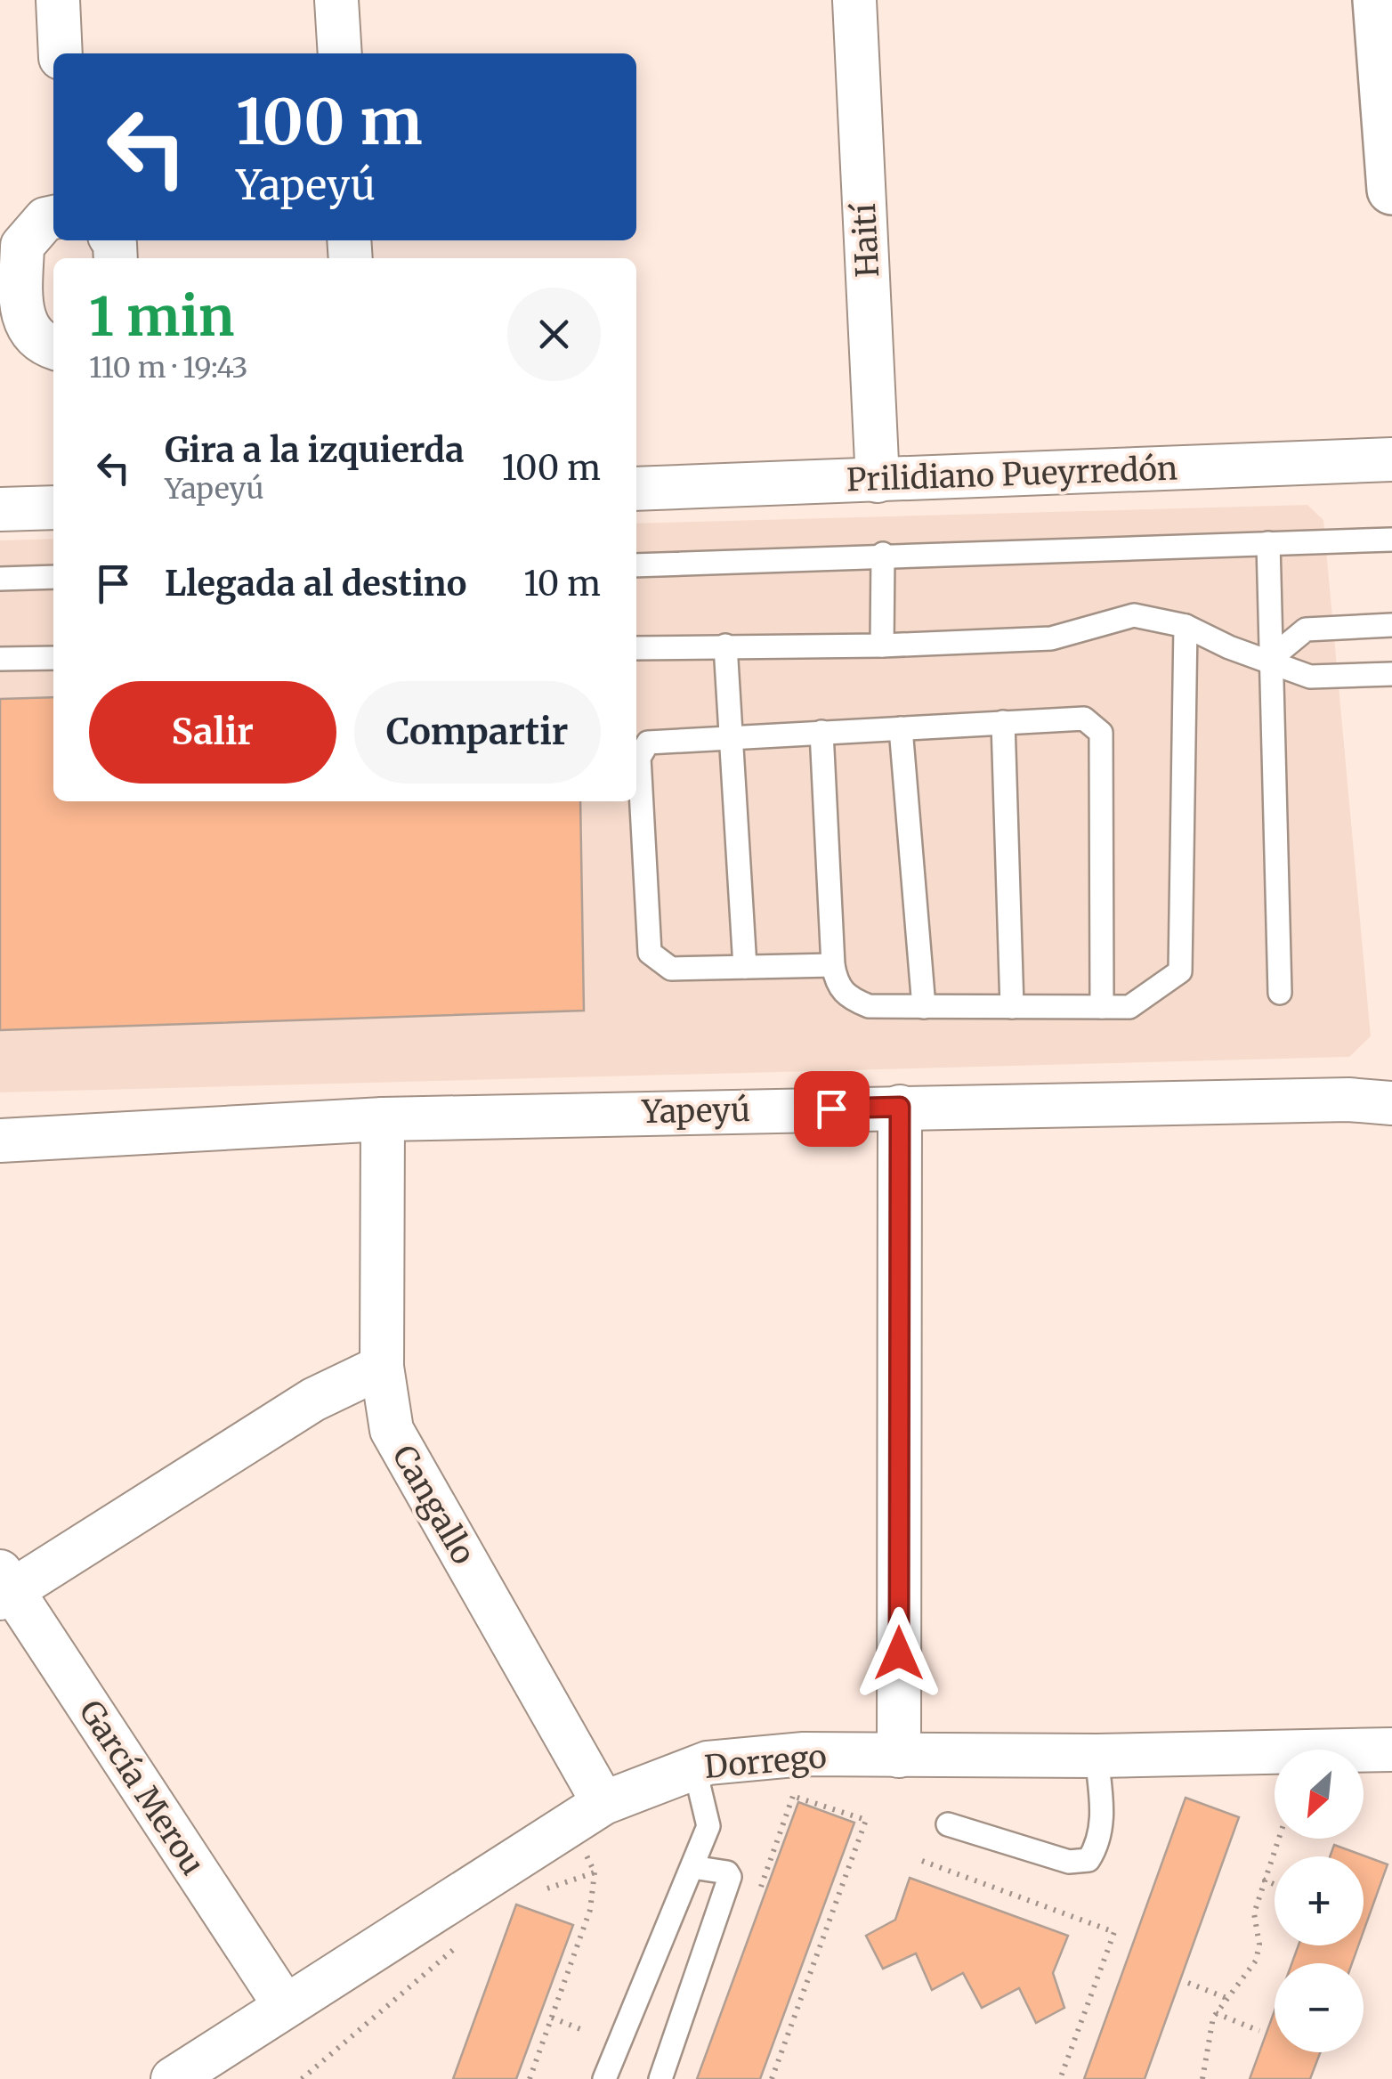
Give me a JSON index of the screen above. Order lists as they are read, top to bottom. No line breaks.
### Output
{"streets":{"street":["Haití","Prilidiano Pueyrredón","Yapeyú","Cangallo","Dorrego","García Merou"]},"crossings":[["Haití","Prilidiano Pueyrredón"],["Yapeyú","Cangallo"],["Cangallo","Dorrego"],["Dorrego","García Merou"]],"north":"bottom left","page":{"turn":["100 m","Yapeyú"],"heading":["1 min","110 m · 19:43"],"list":[{"name":"Gira a la izquierda","note":"Yapeyú","value":"100 m"},{"name":"Llegada al destino","value":"10 m"}],"buttons":["Salir","Compartir"],"map_buttons":["+","−"]}}
